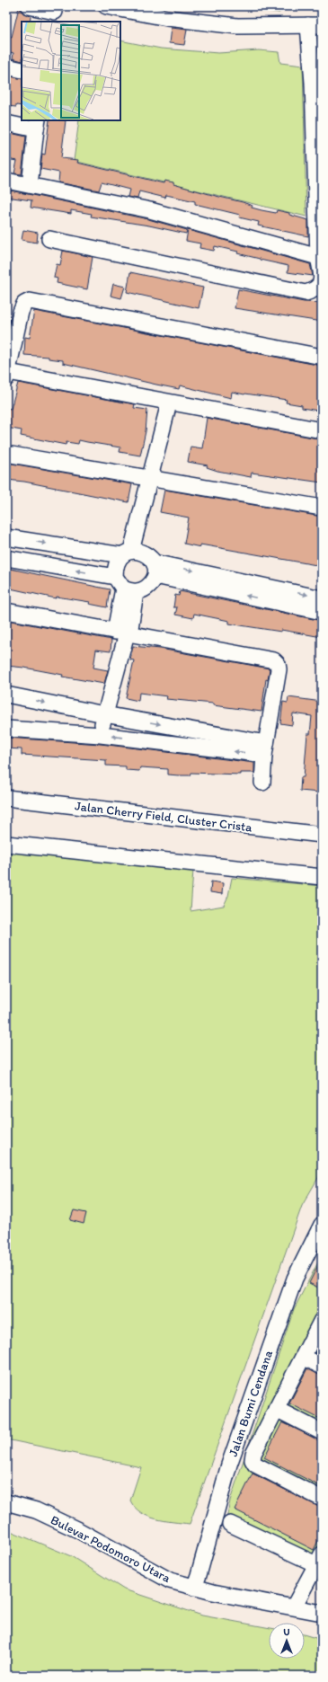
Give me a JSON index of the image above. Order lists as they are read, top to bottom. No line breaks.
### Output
{"streets":{"street":["Jalan Cherry Field, Cluster Crista","Jalan Bumi Cendana","Bulevar Podomoro Utara"]},"crossings":[["Jalan Bumi Cendana","Bulevar Podomoro Utara"]],"north":"top"}
